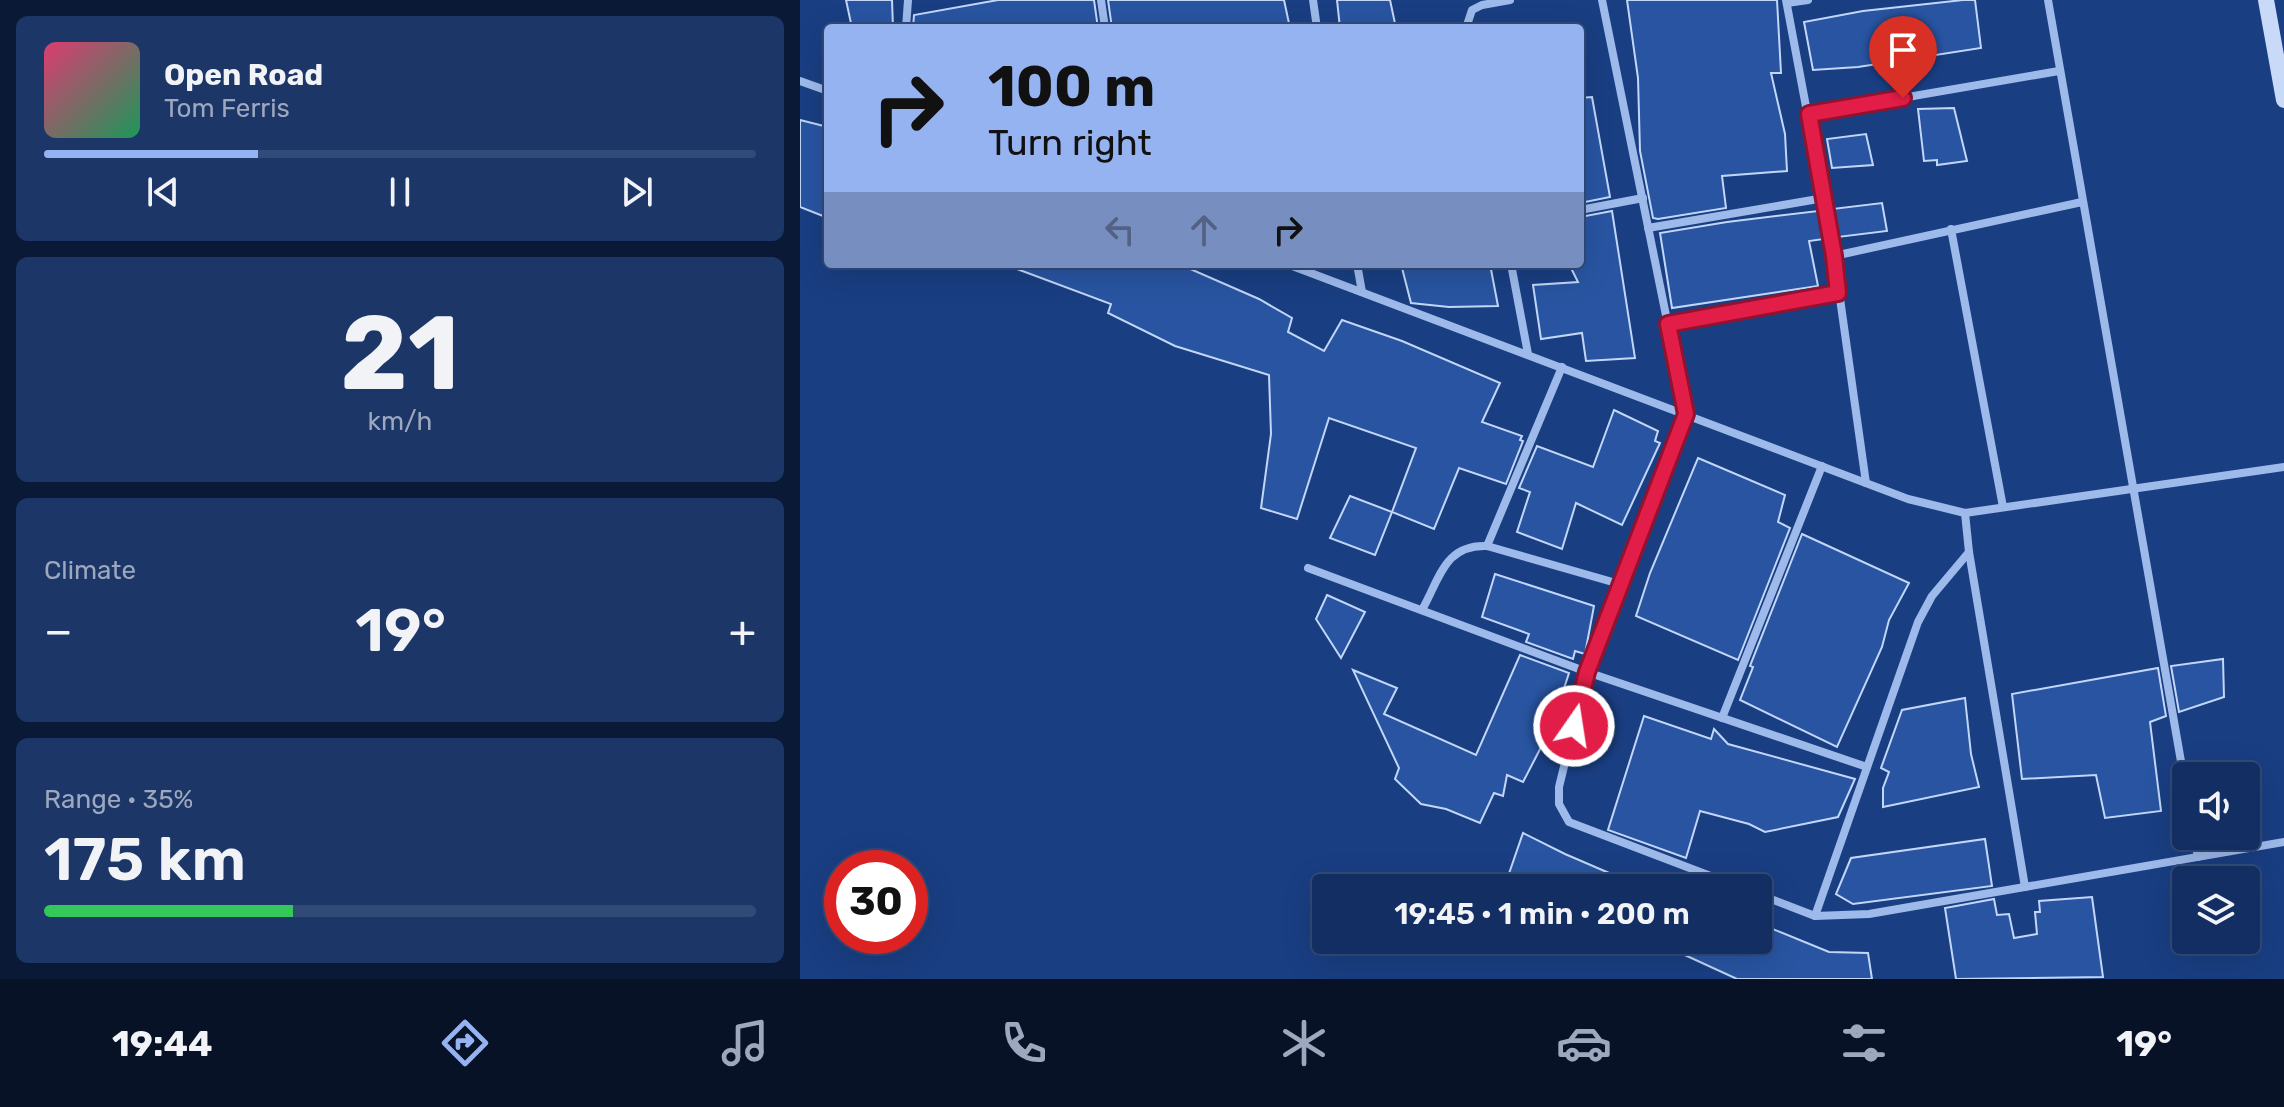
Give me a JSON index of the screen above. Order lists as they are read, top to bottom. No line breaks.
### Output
{"page":{"turn":["100 m","Turn right"],"song":["Open Road","Tom Ferris"],"tile":[["21","km/h"],"Climate",["Range · 35%","175 km"]],"heat":["−","19°","+"],"limit":"30","trip":"19:45 · 1 min · 200 m","tabs":["19:44","19°"]}}
